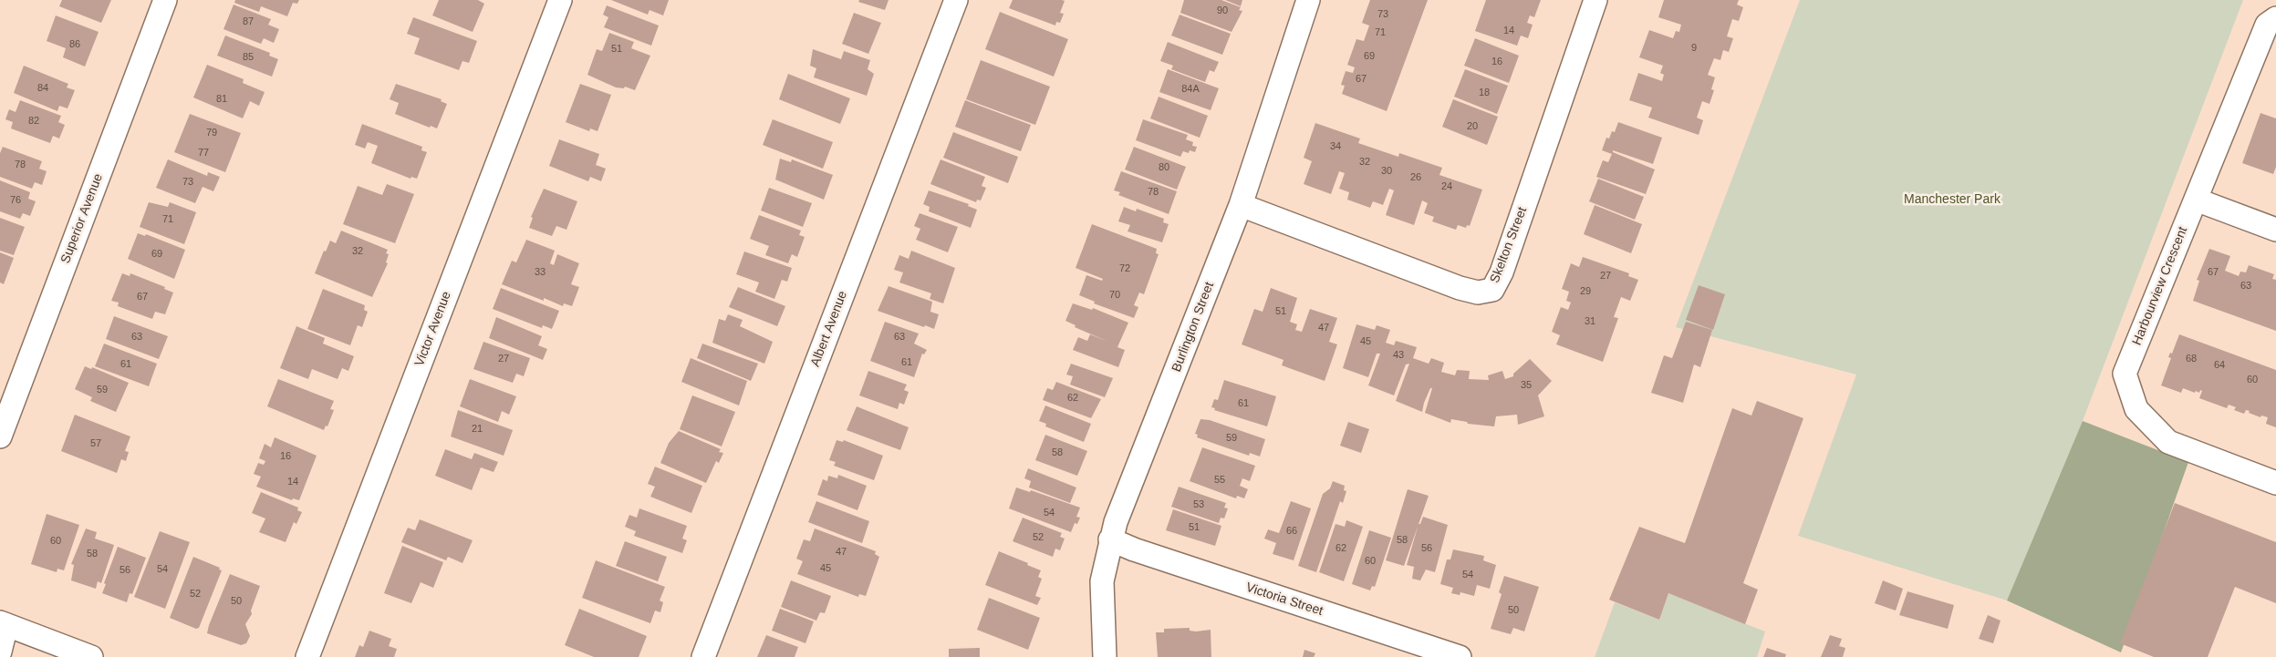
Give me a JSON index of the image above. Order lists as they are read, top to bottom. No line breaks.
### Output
{"streets":{"street":["Superior Avenue","Skelton Street","Harbourview Crescent","Burlington Street","Victor Avenue","Albert Avenue","Victoria Street"]},"crossings":[["Skelton Street","Burlington Street"],["Burlington Street","Victoria Street"]],"parks":["Manchester Park"],"house_numbers":["90","73","87","14","71","86","9","51","69","85","16","67","84","84A","18","81","82","20","79","34","77","32","78","80","30","26","73","24","78","76","71","32","69","72","33","67","27","63","29","70","67","51","31","47","63","63","45","43","27","68","61","61","64","60","35","59","62","61","21","59","57","58","16","55","14","53","54","51","66","52","58","60","62","56","47","58","60","45","54","56","54","52","50","50"]}
